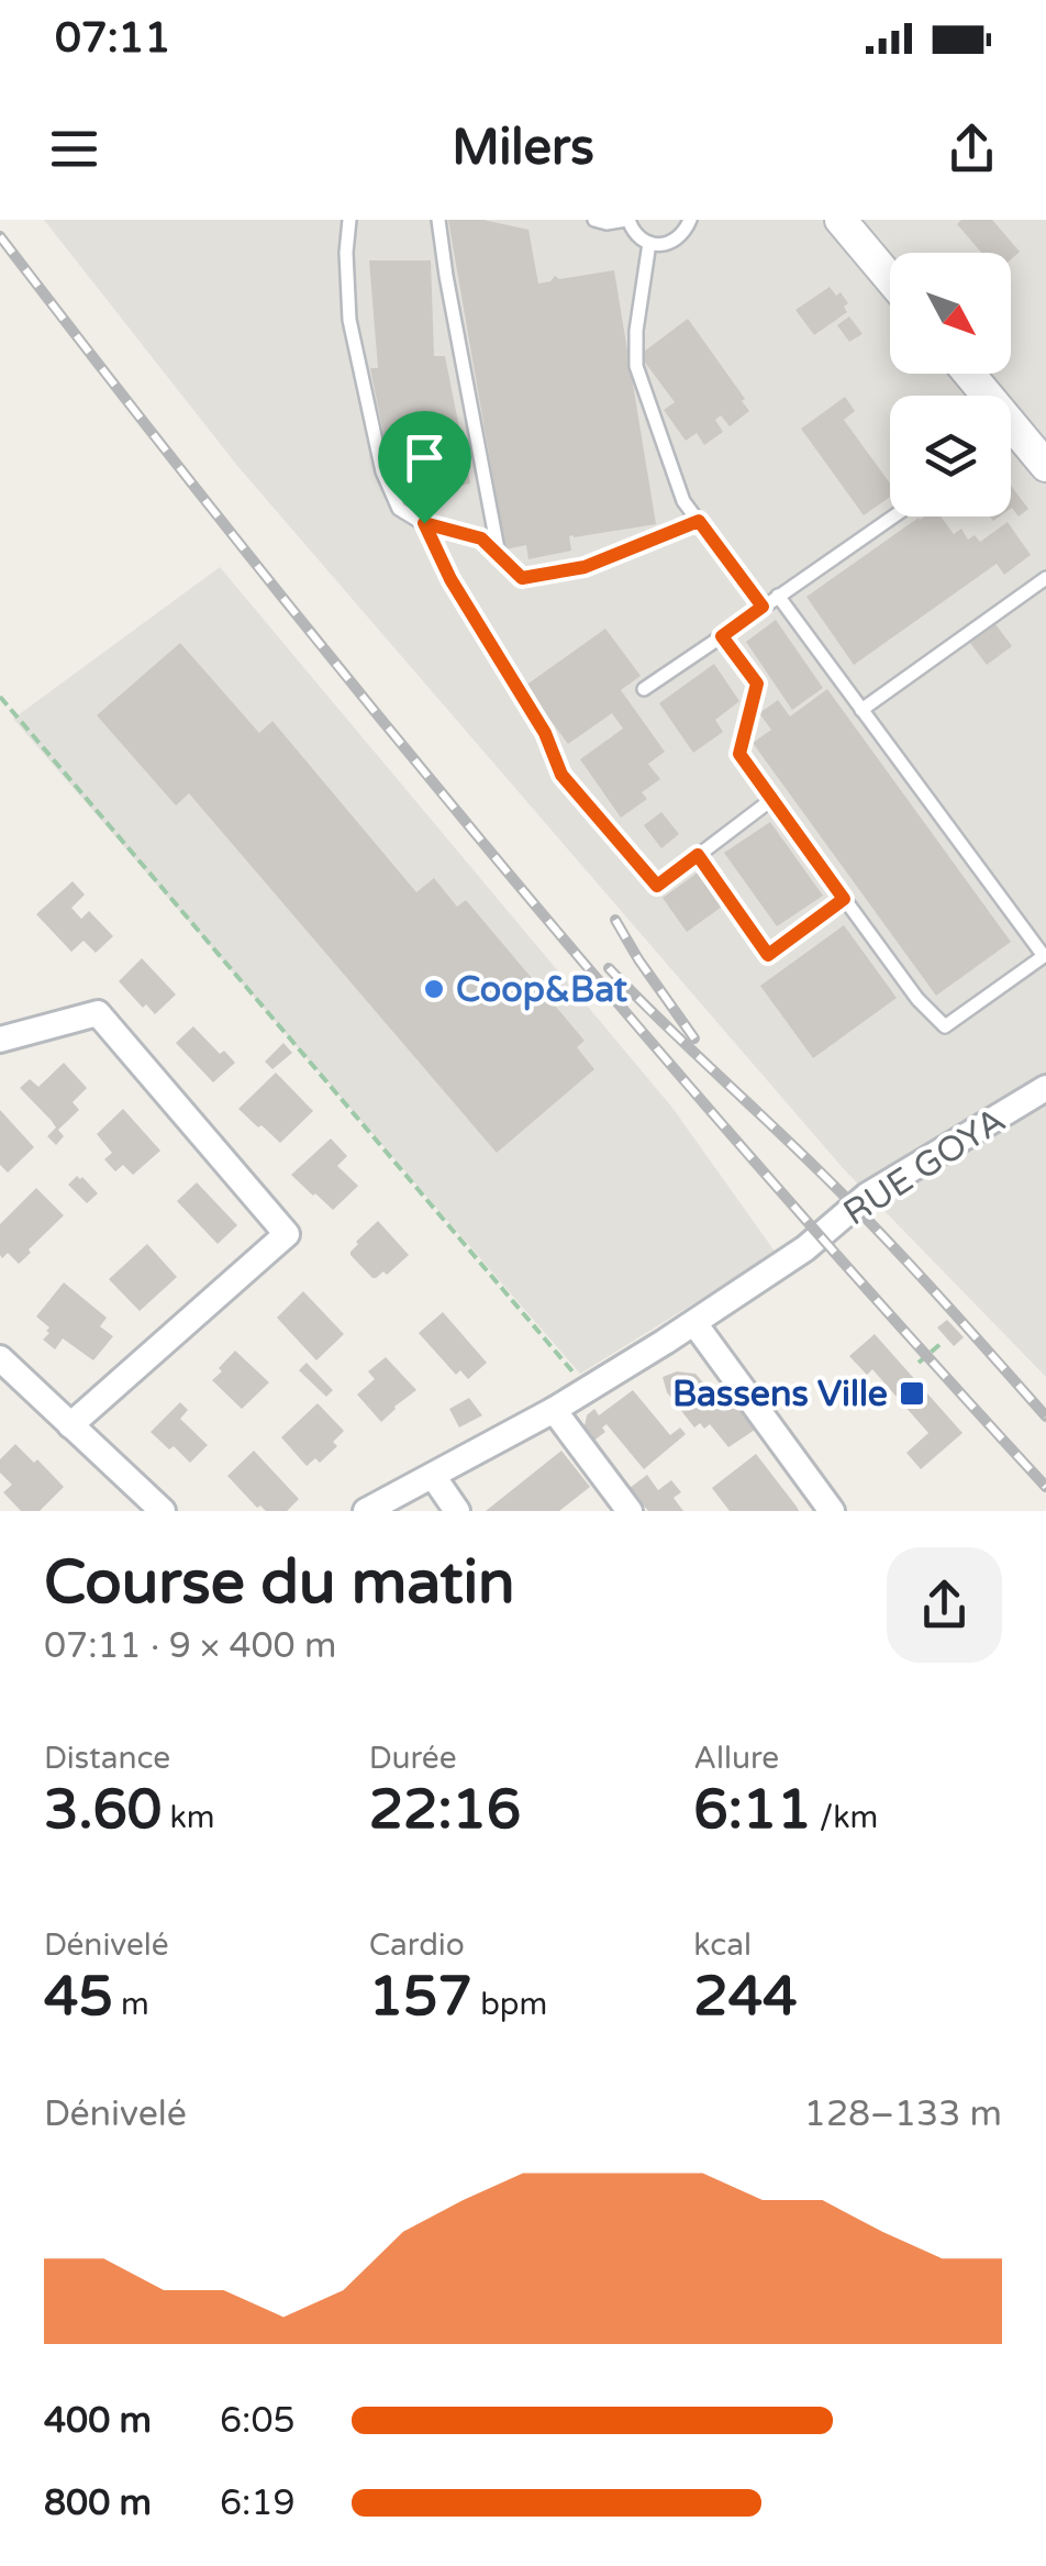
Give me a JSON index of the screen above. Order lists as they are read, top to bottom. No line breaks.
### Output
{"streets":{"street":["RUE GOYA"]},"places":{"other":["Coop&Bat"],"transit":["Bassens Ville"]},"north":"bottom right","page":{"status":"07:11","header":"Milers","heading":["Course du matin","07:11 · 9 × 400 m"],"stats":[["Distance","3.60 km"],["Durée","22:16"],["Allure","6:11 /km"],["Dénivelé","45 m"],["Cardio","157 bpm"],["kcal","244"]],"chart":["Dénivelé","128–133 m"],"list":[{"name":"400 m","note":"6:05"},{"name":"800 m","note":"6:19"}]}}
